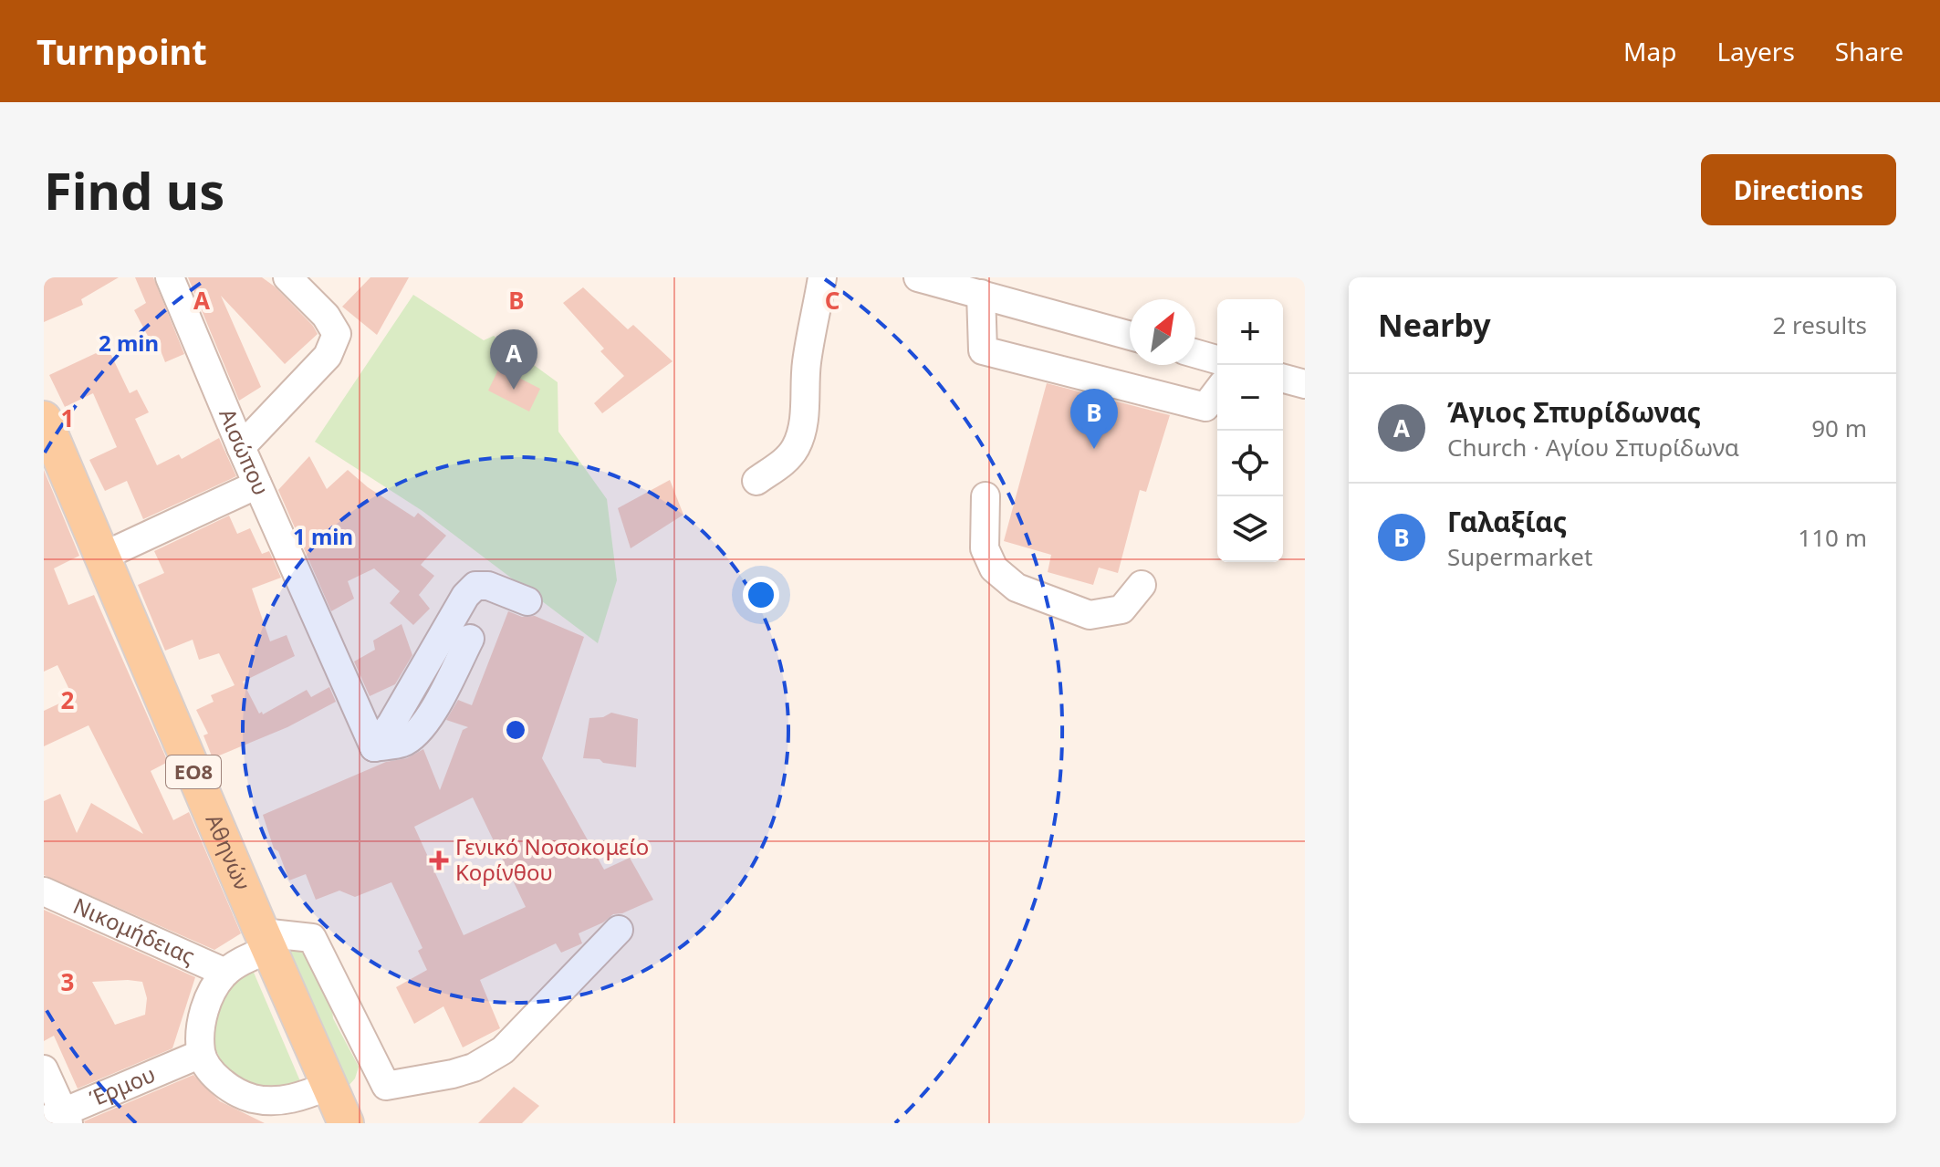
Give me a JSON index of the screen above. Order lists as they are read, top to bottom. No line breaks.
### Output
{"streets":{"main road":["ΕΟ8","Αθηνών"],"street":["Αισώπου","Νικομήδειας","Έρμου"]},"places":{"health":["Γενικό Νοσοκομείο Κορίνθου"]},"north":"top right","page":{"header":"Turnpoint","nav":["Map","Layers","Share"],"buttons":"Directions","title":"Find us","heading":["Nearby","2 results"],"map_buttons":["+","−"],"pins":["A","B"],"list":[{"mark":"A","name":"Άγιος Σπυρίδωνας","note":"Church · Αγίου Σπυρίδωνα","value":"90 m"},{"mark":"B","name":"Γαλαξίας","note":"Supermarket","value":"110 m"}]},"grid":{"columns":["A","B","C"],"rows":["1","2","3"]},"rings":["2 min","1 min"]}
